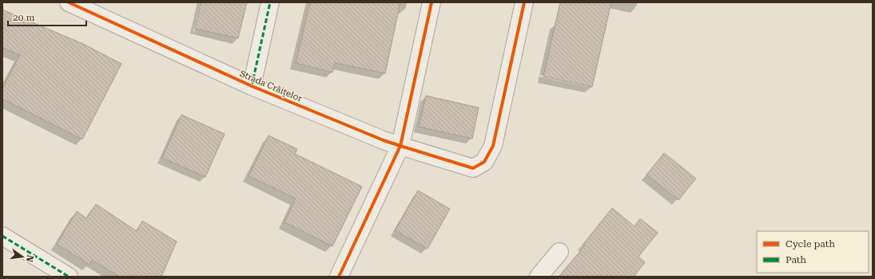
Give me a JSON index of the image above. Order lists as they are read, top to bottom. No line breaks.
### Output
{"streets":{"street":["Strada Crăițelor"]},"legend":["Cycle path","Path"],"scale_bar":"20 m","north":"right"}
